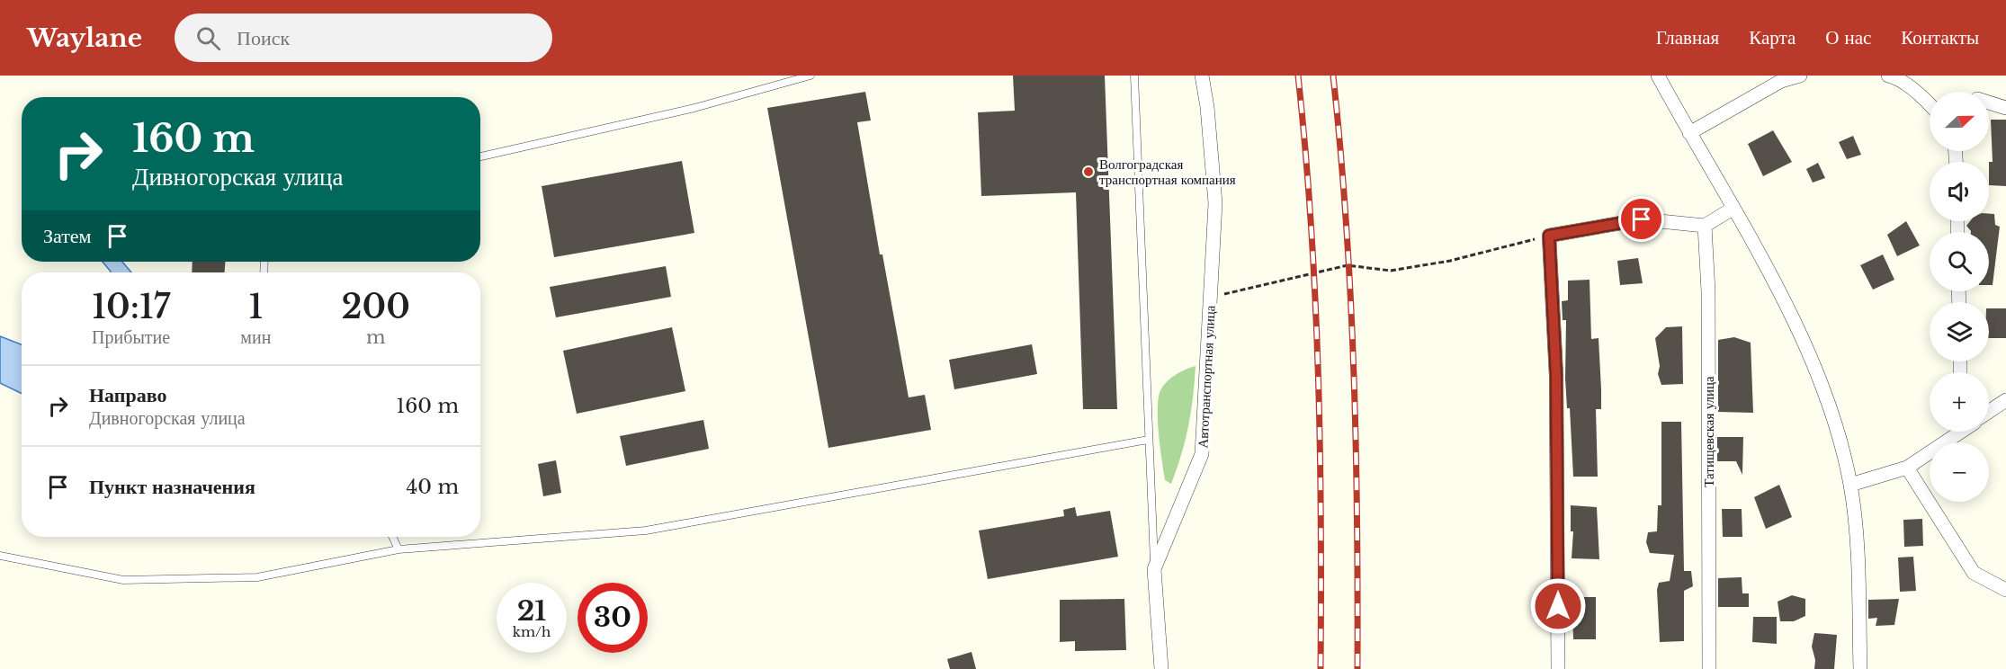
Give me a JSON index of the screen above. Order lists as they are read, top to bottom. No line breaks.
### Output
{"streets":{"street":["Автотранспортная улица","Татищевская улица"]},"places":["Волгоградская транспортная компания"],"north":"right","page":{"header":"Waylane","search":"Поиск","nav":["Главная","Карта","О нас","Контакты"],"map_buttons":["+","−"],"turn":["160 m","Дивногорская улица"],"then":"Затем","eta":["10:17","Прибытие","1","мин","200","m"],"list":[{"name":"Направо","note":"Дивногорская улица","value":"160 m"},{"name":"Пункт назначения","value":"40 m"}],"speed":"21 km/h","limit":"30"}}
